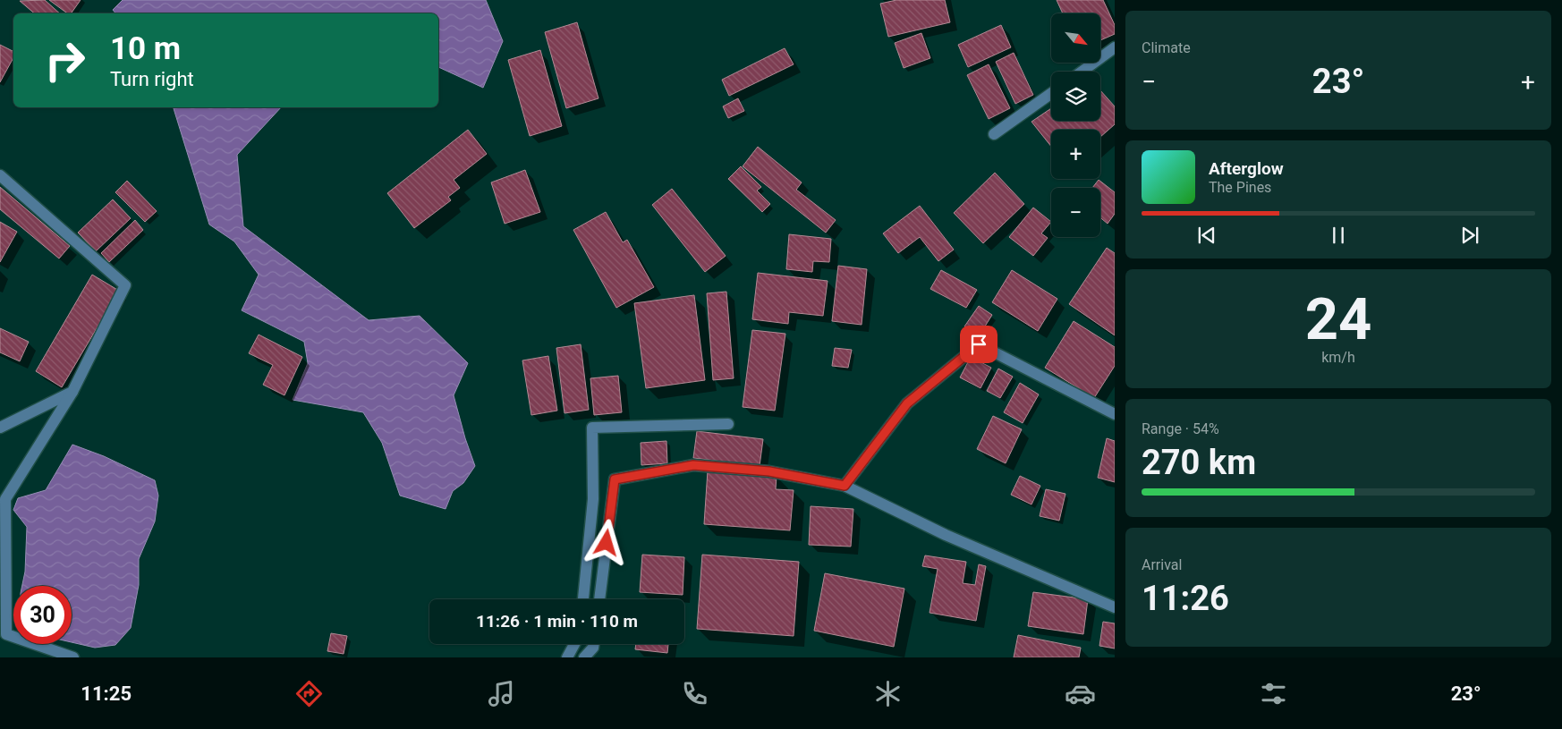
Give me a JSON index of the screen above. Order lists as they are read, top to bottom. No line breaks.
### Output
{"north":"bottom right","page":{"tile":["Climate",["24","km/h"],["Range · 54%","270 km"],["Arrival","11:26"]],"map_buttons":["+","−"],"turn":["10 m","Turn right"],"heat":["−","23°","+"],"song":["Afterglow","The Pines"],"limit":"30","trip":"11:26 · 1 min · 110 m","tabs":["11:25","23°"]}}
